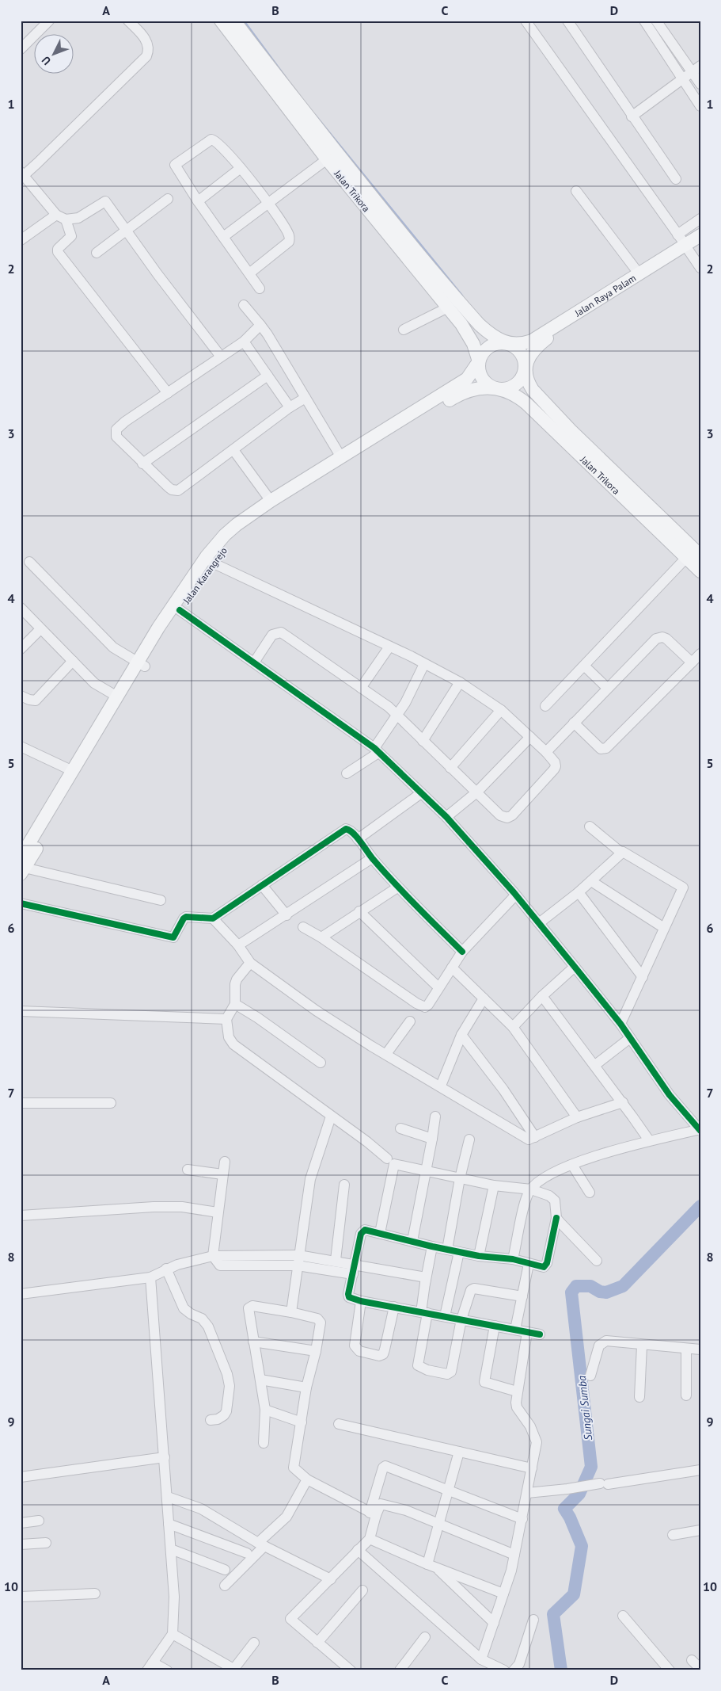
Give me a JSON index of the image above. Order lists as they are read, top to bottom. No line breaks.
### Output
{"streets":{"main road":["Jalan Trikora","Jalan Raya Palam","Jalan Karangrejo"]},"crossings":[["Jalan Trikora","Jalan Raya Palam"],["Jalan Trikora","Jalan Karangrejo"],["Jalan Raya Palam","Jalan Karangrejo"]],"water":["Sungai Sumba"],"north":"bottom left","grid":{"columns":["A","B","C","D"],"rows":["1","2","3","4","5","6","7","8","9","10"]}}
